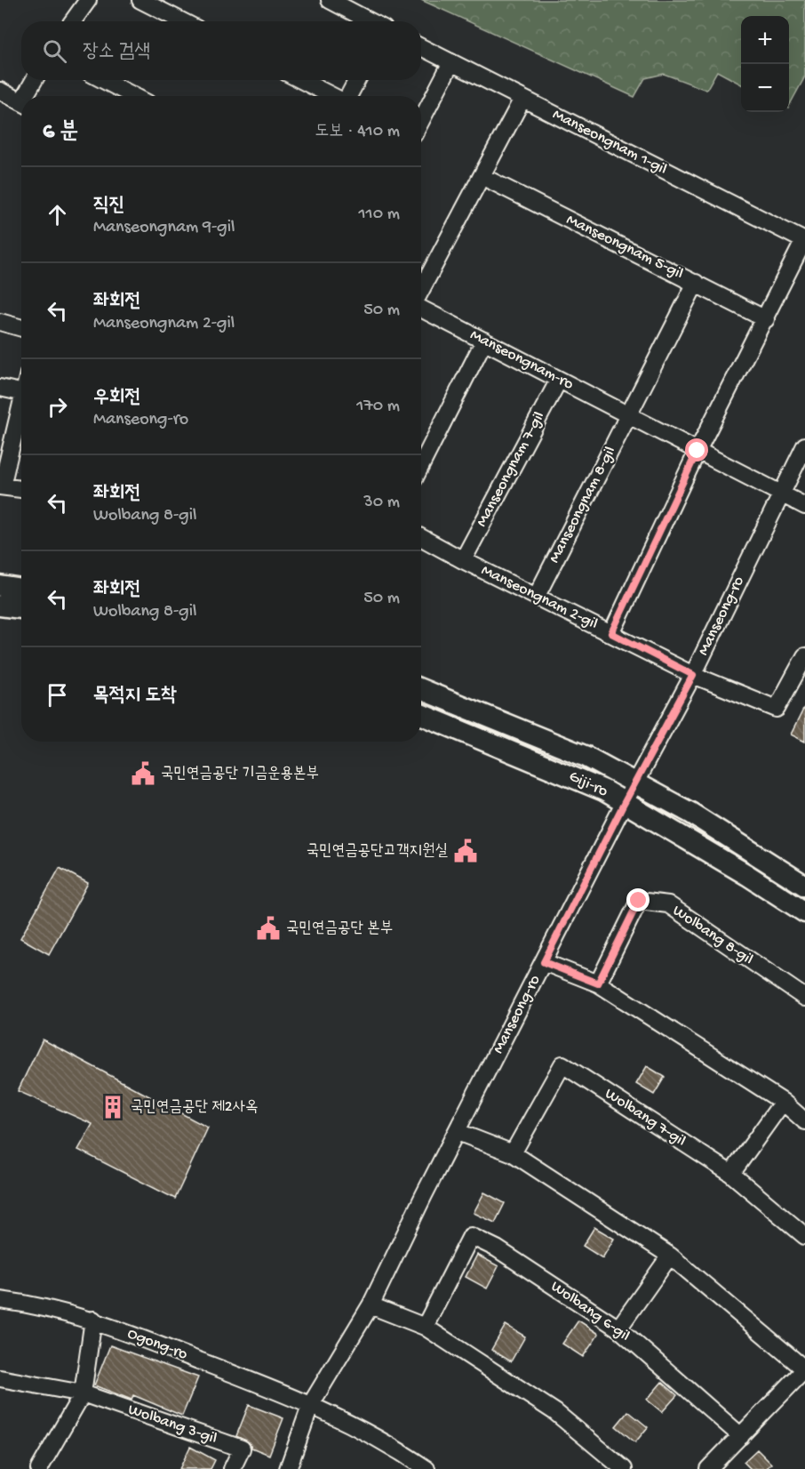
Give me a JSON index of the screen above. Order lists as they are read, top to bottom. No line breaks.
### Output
{"streets":{"street":["Manseongnam 1-gil","Manseongnam 5-gil","Manseongnam-ro","Manseongnam 7-gil","Manseongnam 8-gil","Manseongnam 2-gil","Manseong-ro","Giji-ro","Wolbang 8-gil","Wolbang 7-gil","Wolbang 6-gil","Ogong-ro","Wolbang 3-gil"]},"crossings":[["Manseongnam-ro","Manseongnam 7-gil"],["Manseongnam-ro","Manseongnam 8-gil"],["Manseongnam-ro","Manseong-ro"],["Manseongnam 7-gil","Manseongnam 2-gil"],["Manseongnam 8-gil","Manseongnam 2-gil"],["Manseongnam 2-gil","Manseong-ro"],["Manseong-ro","Giji-ro"],["Manseong-ro","Ogong-ro"]],"places":{"public building":["국민연금공단 기금운용본부","국민연금공단고객지원실","국민연금공단 본부"],"building":["국민연금공단 제2사옥"]},"page":{"map_buttons":["+","−"],"search":"장소 검색","heading":["6 분","도보 · 410 m"],"list":[["직진","Manseongnam 9-gil","110 m"],["좌회전","Manseongnam 2-gil","50 m"],["우회전","Manseong-ro","170 m"],["좌회전","Wolbang 8-gil","30 m"],["좌회전","Wolbang 8-gil","50 m"],"목적지 도착"]}}
